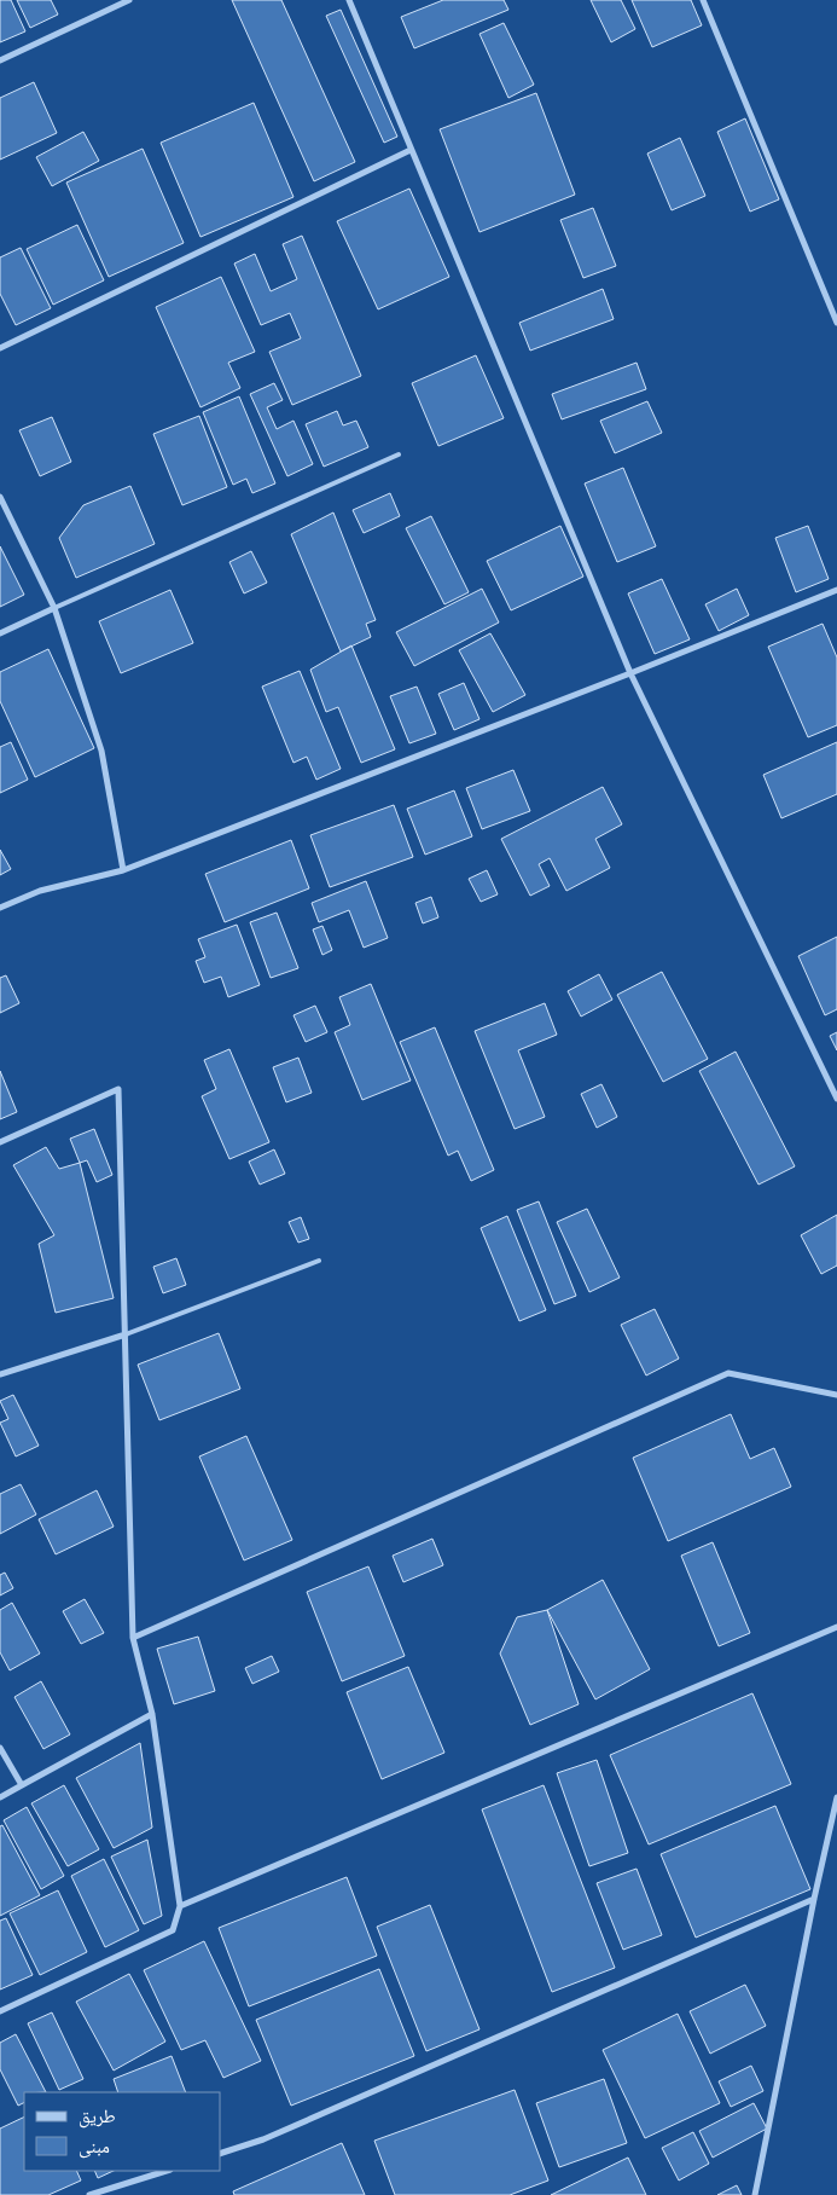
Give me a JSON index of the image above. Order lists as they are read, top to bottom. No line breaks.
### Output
{"legend":["طريق","مبنى"]}
